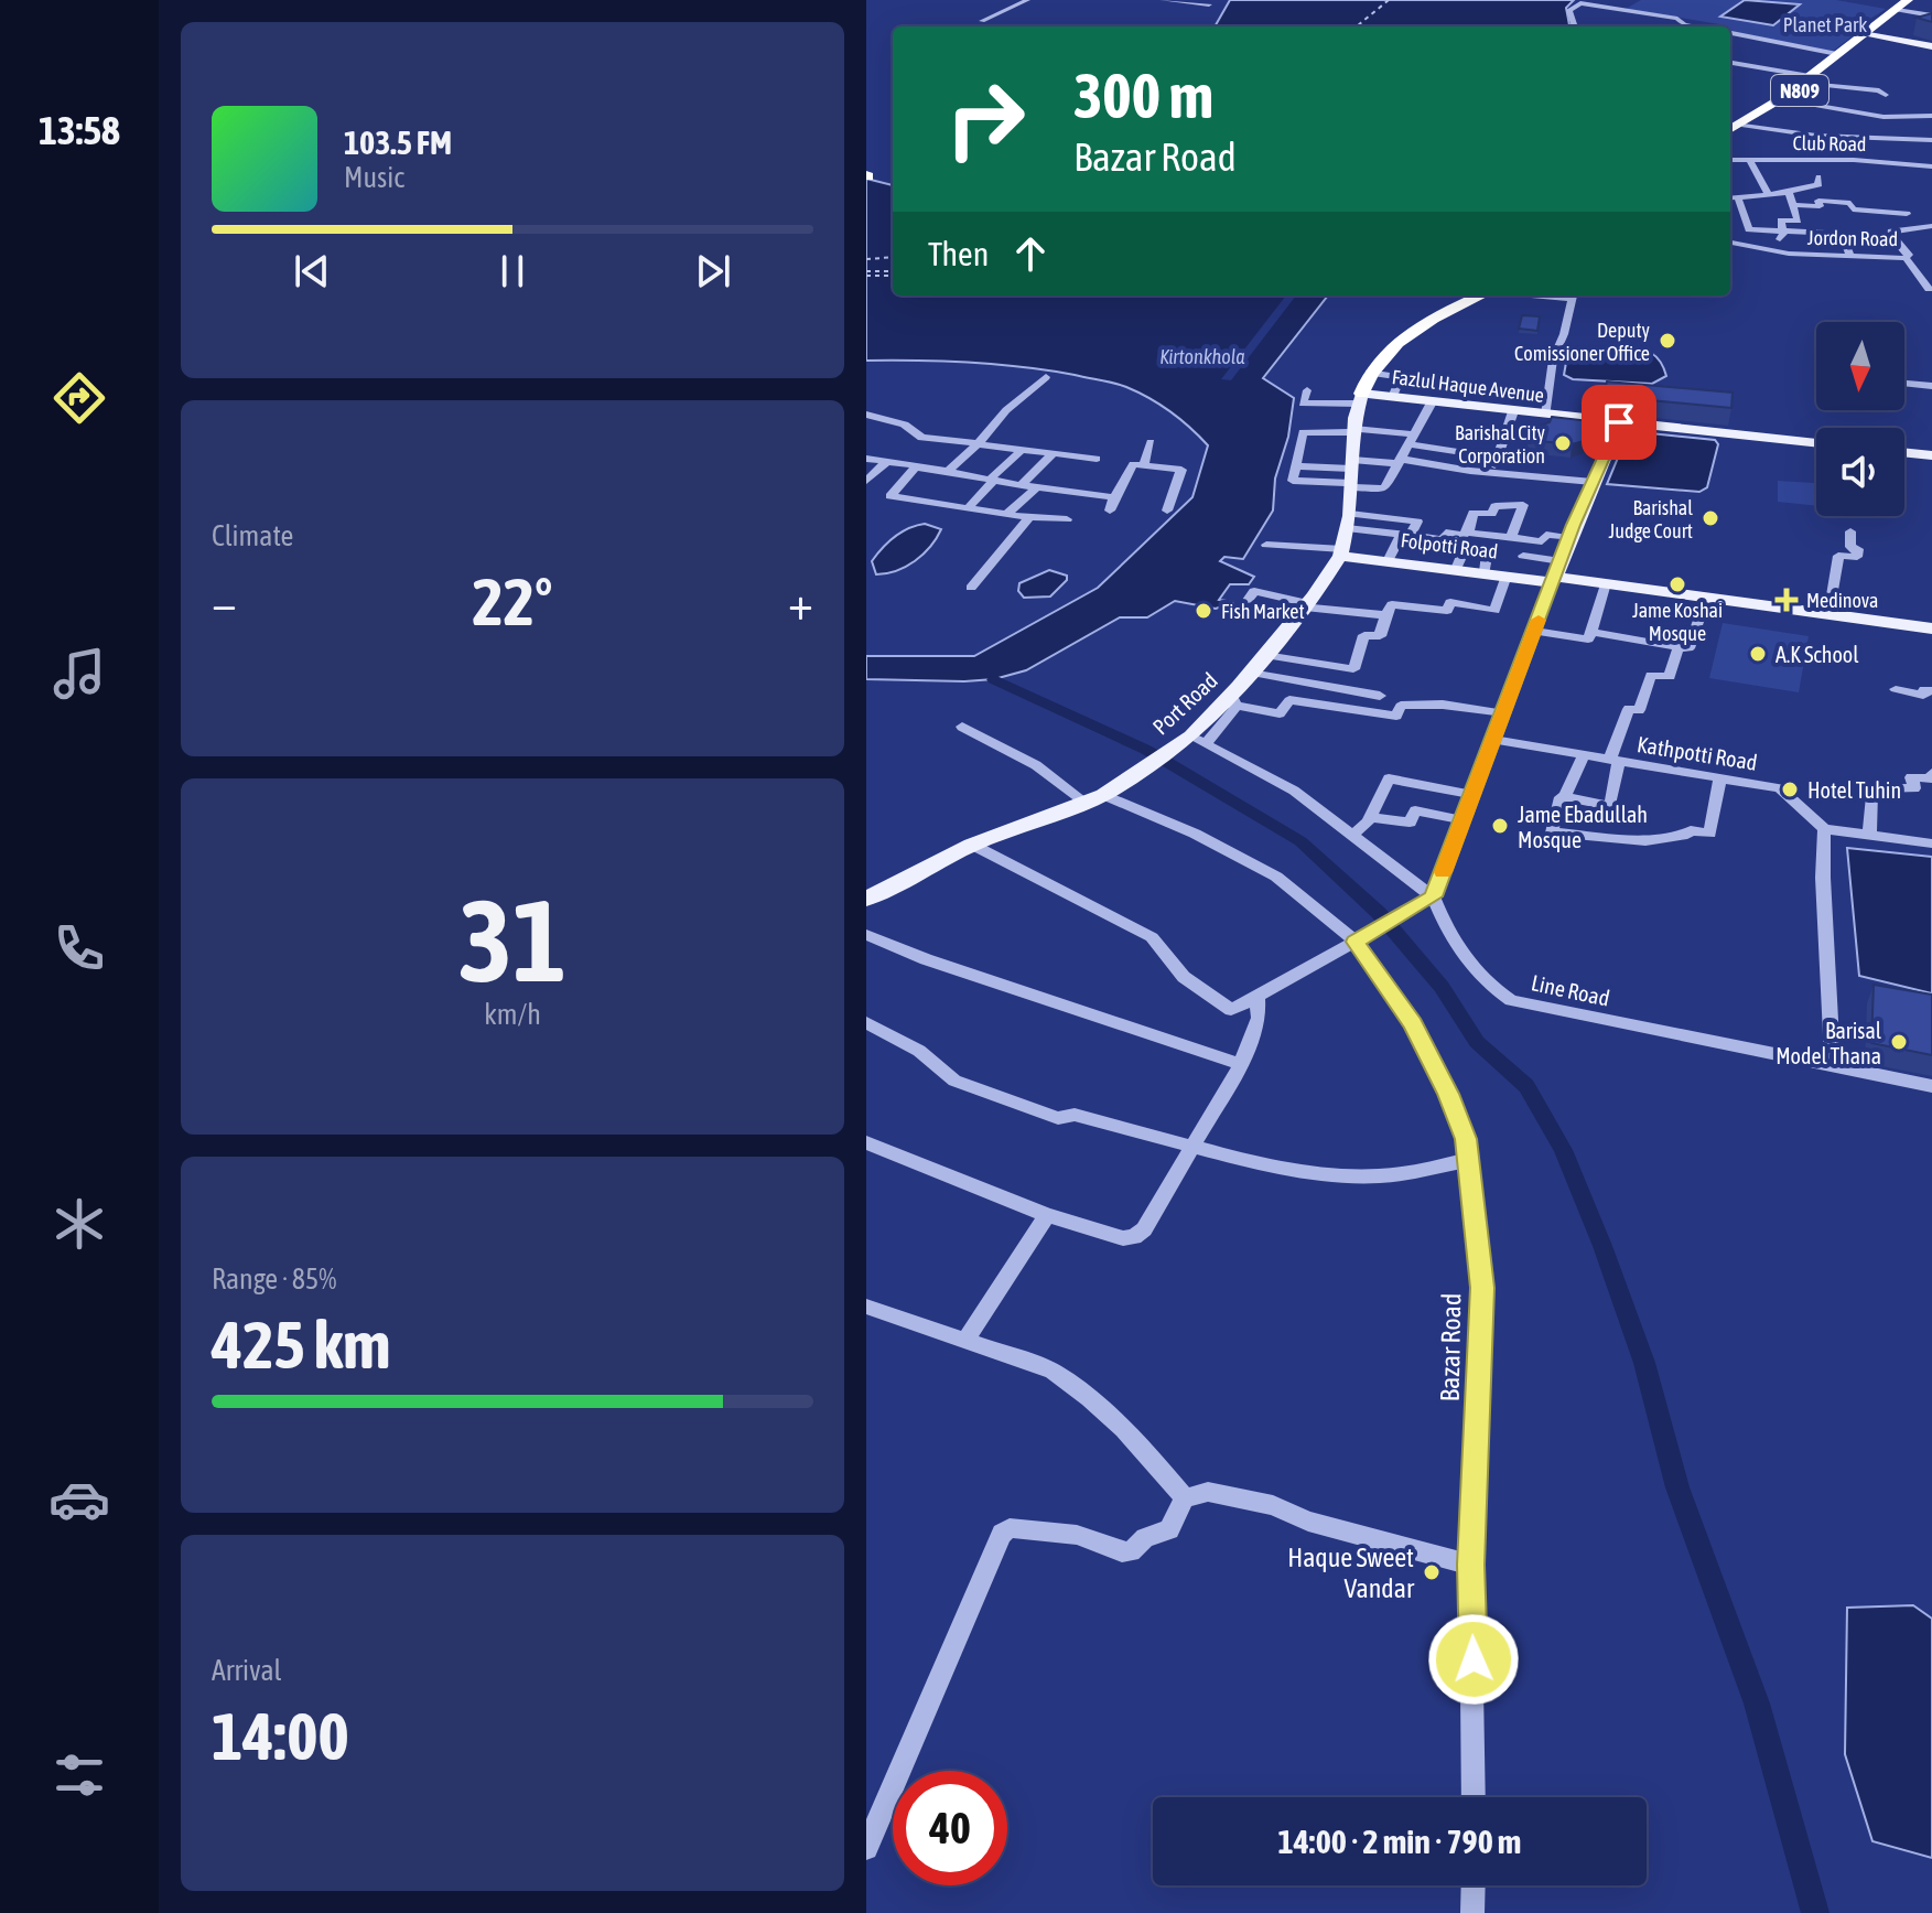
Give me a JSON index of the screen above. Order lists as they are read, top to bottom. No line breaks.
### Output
{"streets":{"highway":["N809"],"main road":["Fazlul Haque Avenue","Folpotti Road","Port Road"],"street":["Club Road","Jordon Road","Kathpotti Road","Line Road","Bazar Road"]},"crossings":[["Fazlul Haque Avenue","Port Road"],["Folpotti Road","Port Road"],["Port Road","Line Road"],["Port Road","Bazar Road"]],"water":["Kirtonkhola"],"parks":["Planet Park"],"places":{"other":["Deputy Comissioner Office","Barishal City Corporation","Barishal Judge Court","Jame Koshai Mosque","Fish Market","A.K School","Hotel Tuhin","Jame Ebadullah Mosque","Barisal Model Thana","Haque Sweet Vandar"],"health":["Medinova"]},"north":"bottom","page":{"tabs":"13:58","turn":["300 m","Bazar Road"],"song":["103.5 FM","Music"],"then":"Then","tile":["Climate",["31","km/h"],["Range · 85%","425 km"],["Arrival","14:00"]],"heat":["−","22°","+"],"limit":"40","trip":"14:00 · 2 min · 790 m"}}
